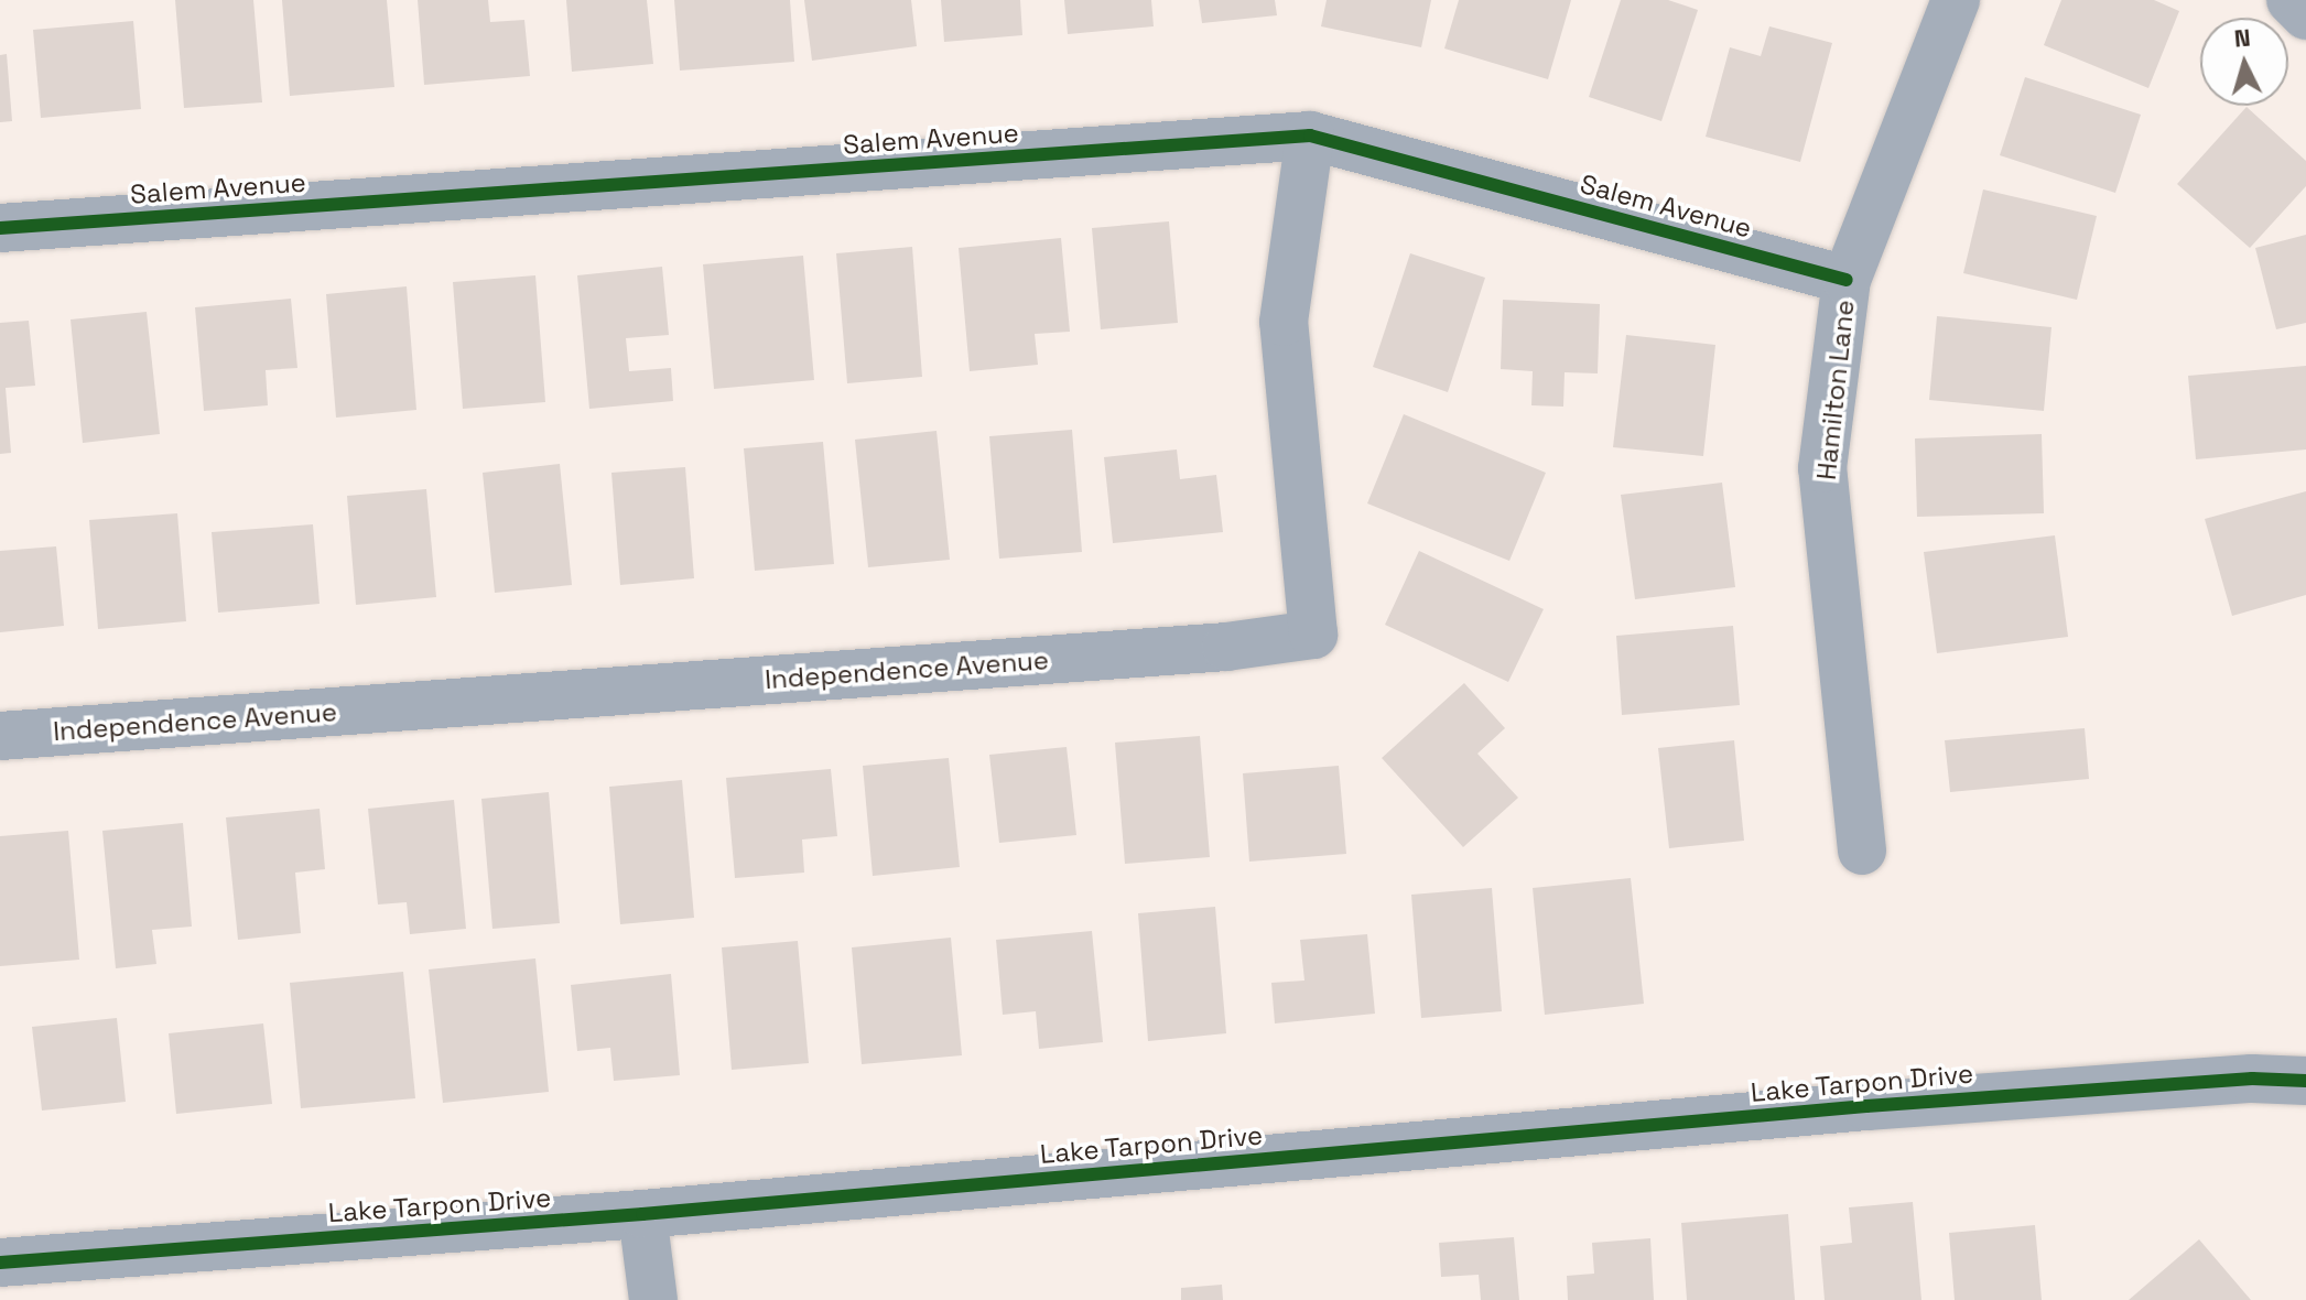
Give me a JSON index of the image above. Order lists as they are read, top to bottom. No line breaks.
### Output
{"streets":{"street":["Salem Avenue","Hamilton Lane","Independence Avenue","Lake Tarpon Drive"]},"crossings":[["Salem Avenue","Hamilton Lane"],["Salem Avenue","Independence Avenue"]],"north":"top"}
